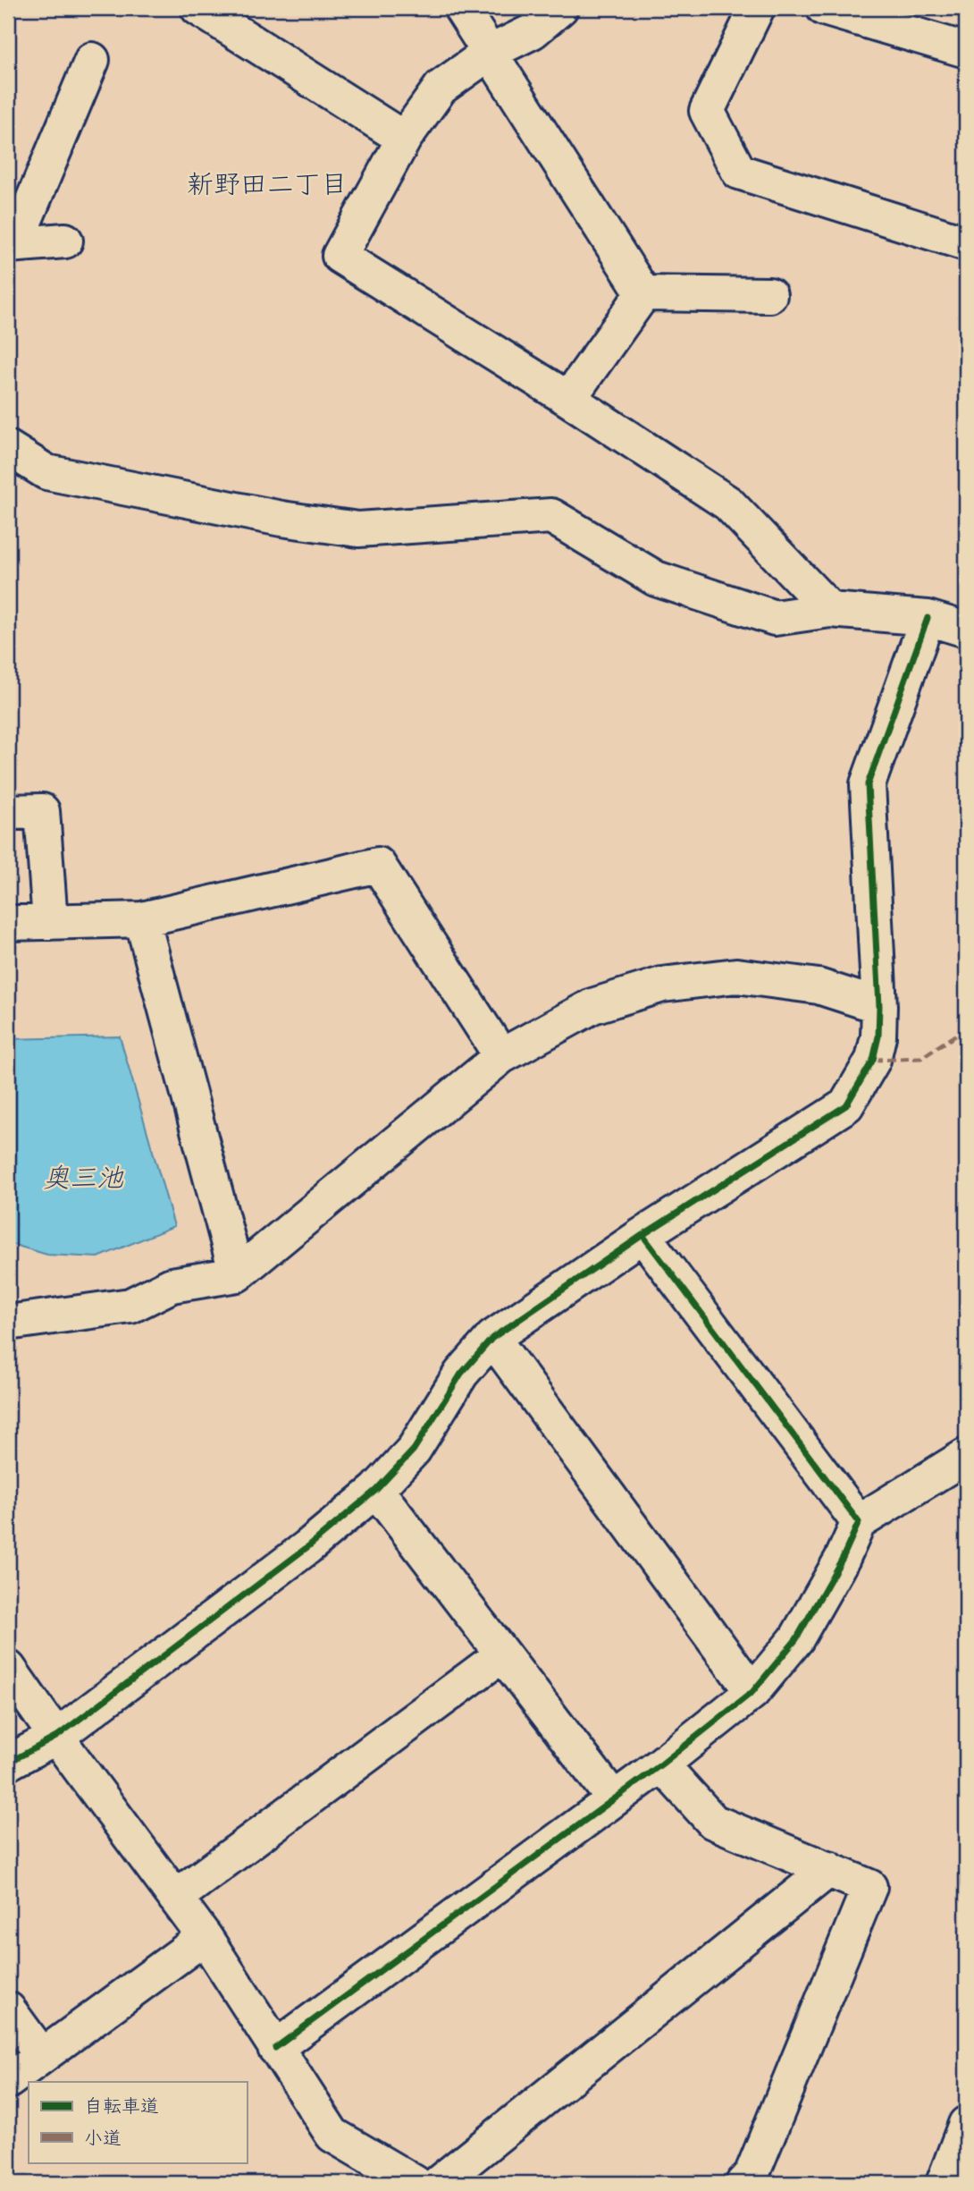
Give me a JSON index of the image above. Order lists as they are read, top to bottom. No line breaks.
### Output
{"districts":["新野田二丁目"],"water":["奥三池"],"legend":["自転車道","小道"]}
